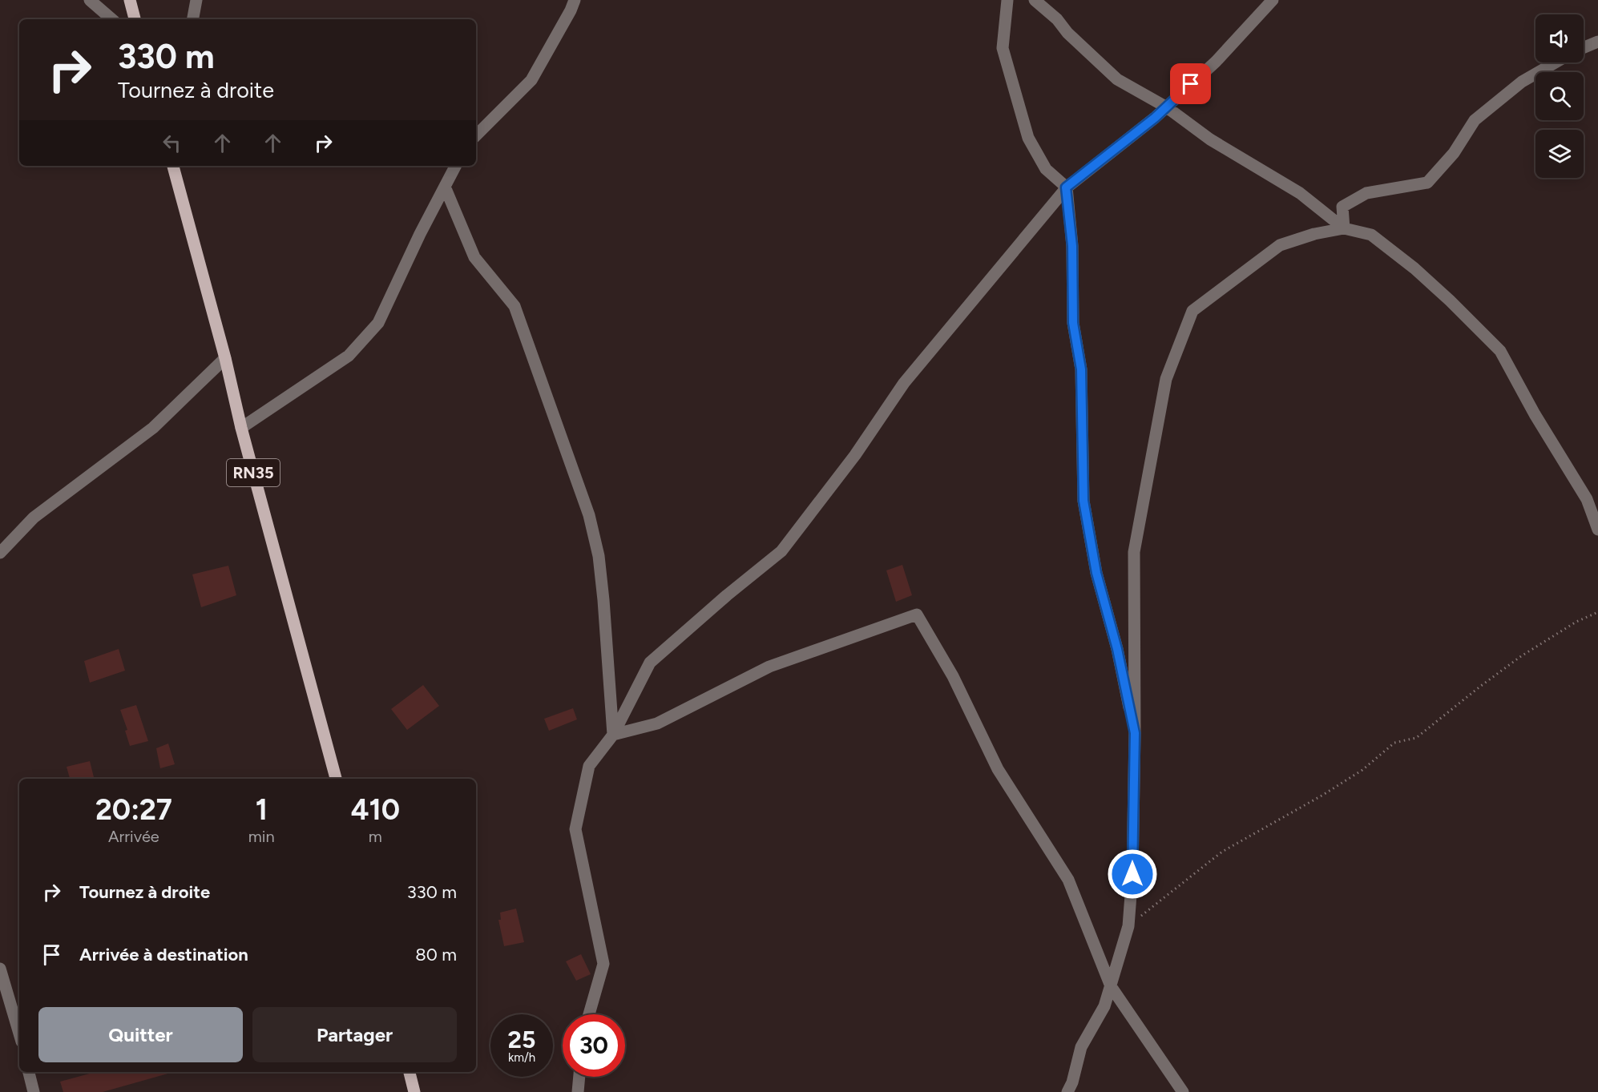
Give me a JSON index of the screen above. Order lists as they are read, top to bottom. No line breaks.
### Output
{"streets":{"main road":["RN35"]},"page":{"turn":["330 m","Tournez à droite"],"eta":["20:27","Arrivée","1","min","410","m"],"list":[{"name":"Tournez à droite","value":"330 m"},{"name":"Arrivée à destination","value":"80 m"}],"buttons":["Quitter","Partager"],"speed":"25 km/h","limit":"30"}}
